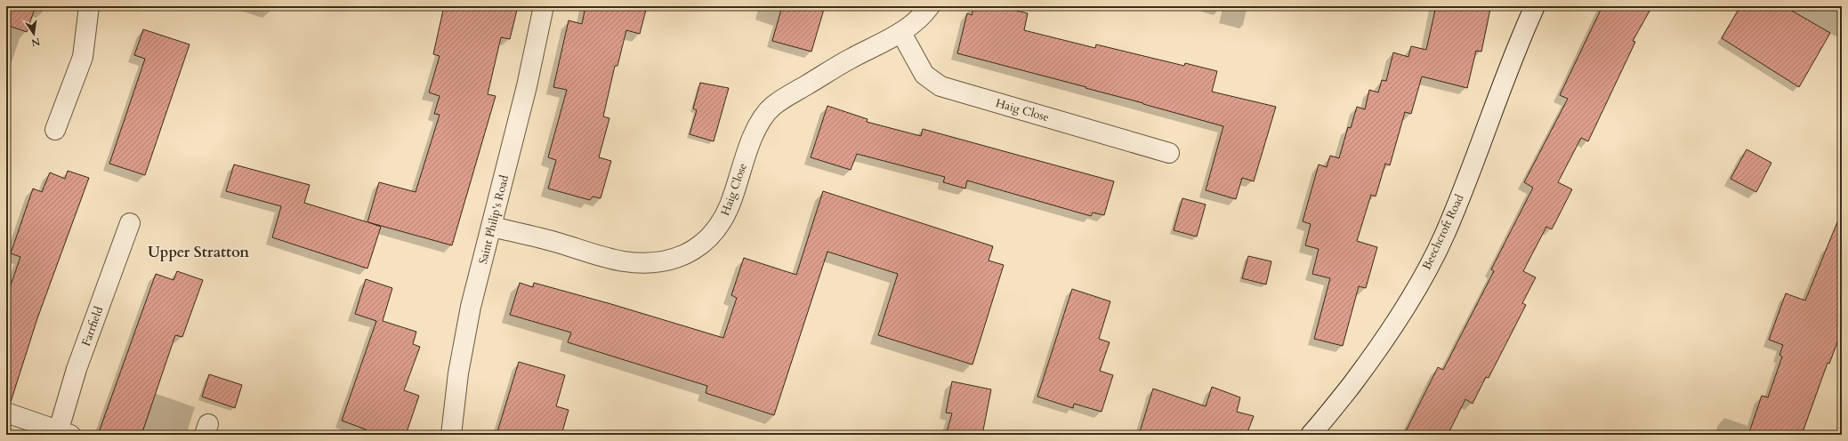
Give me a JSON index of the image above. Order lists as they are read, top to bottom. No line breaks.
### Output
{"streets":{"street":["Haig Close","Saint Philip's Road","Beechcroft Road","Farrfield"]},"crossings":[["Haig Close","Saint Philip's Road"]],"districts":["Upper Stratton"],"north":"bottom"}
